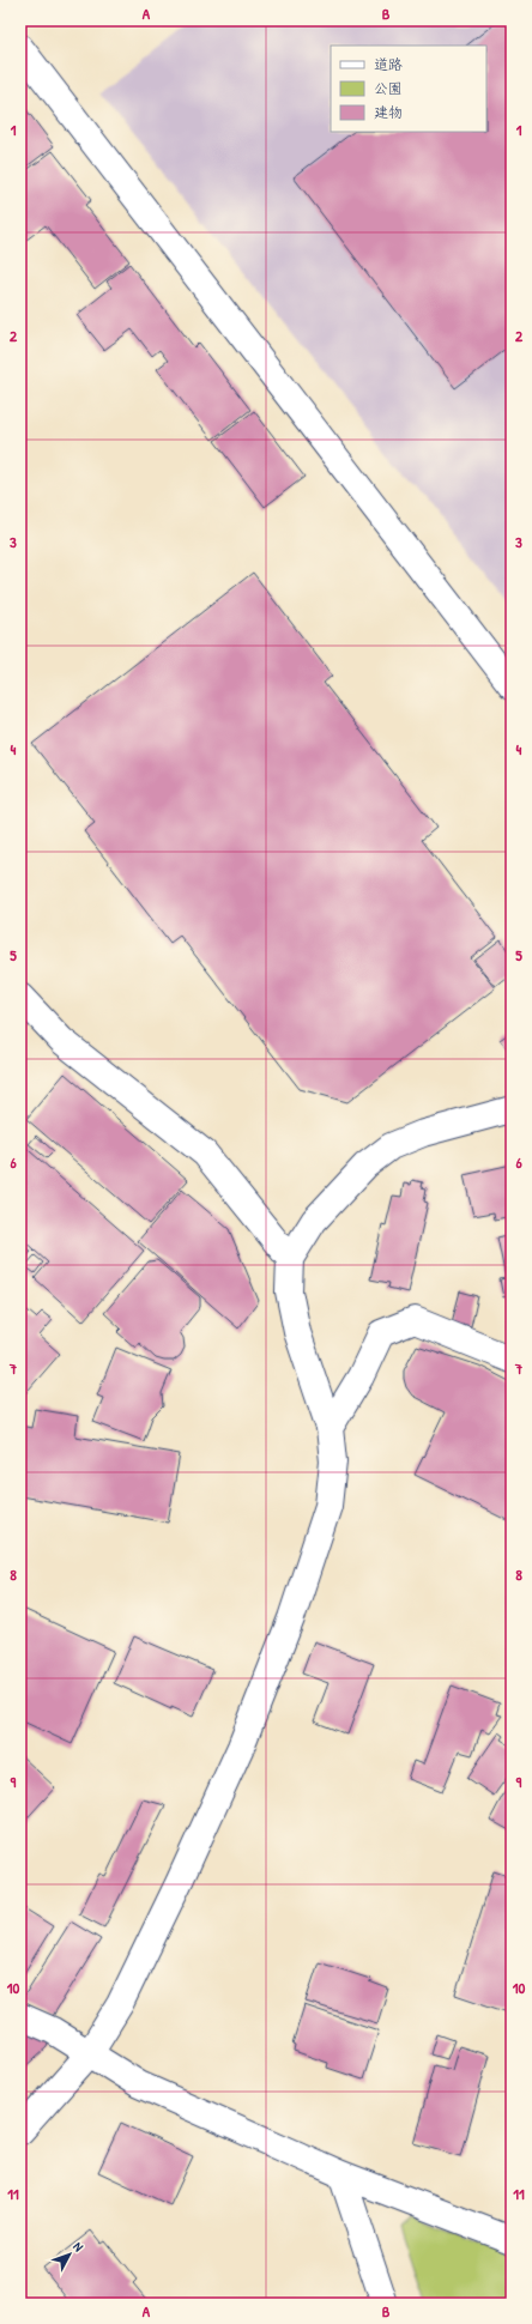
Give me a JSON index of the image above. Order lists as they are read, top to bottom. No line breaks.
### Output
{"legend":["道路","公園","建物"],"north":"top right","grid":{"columns":["A","B"],"rows":["1","2","3","4","5","6","7","8","9","10","11"]}}
